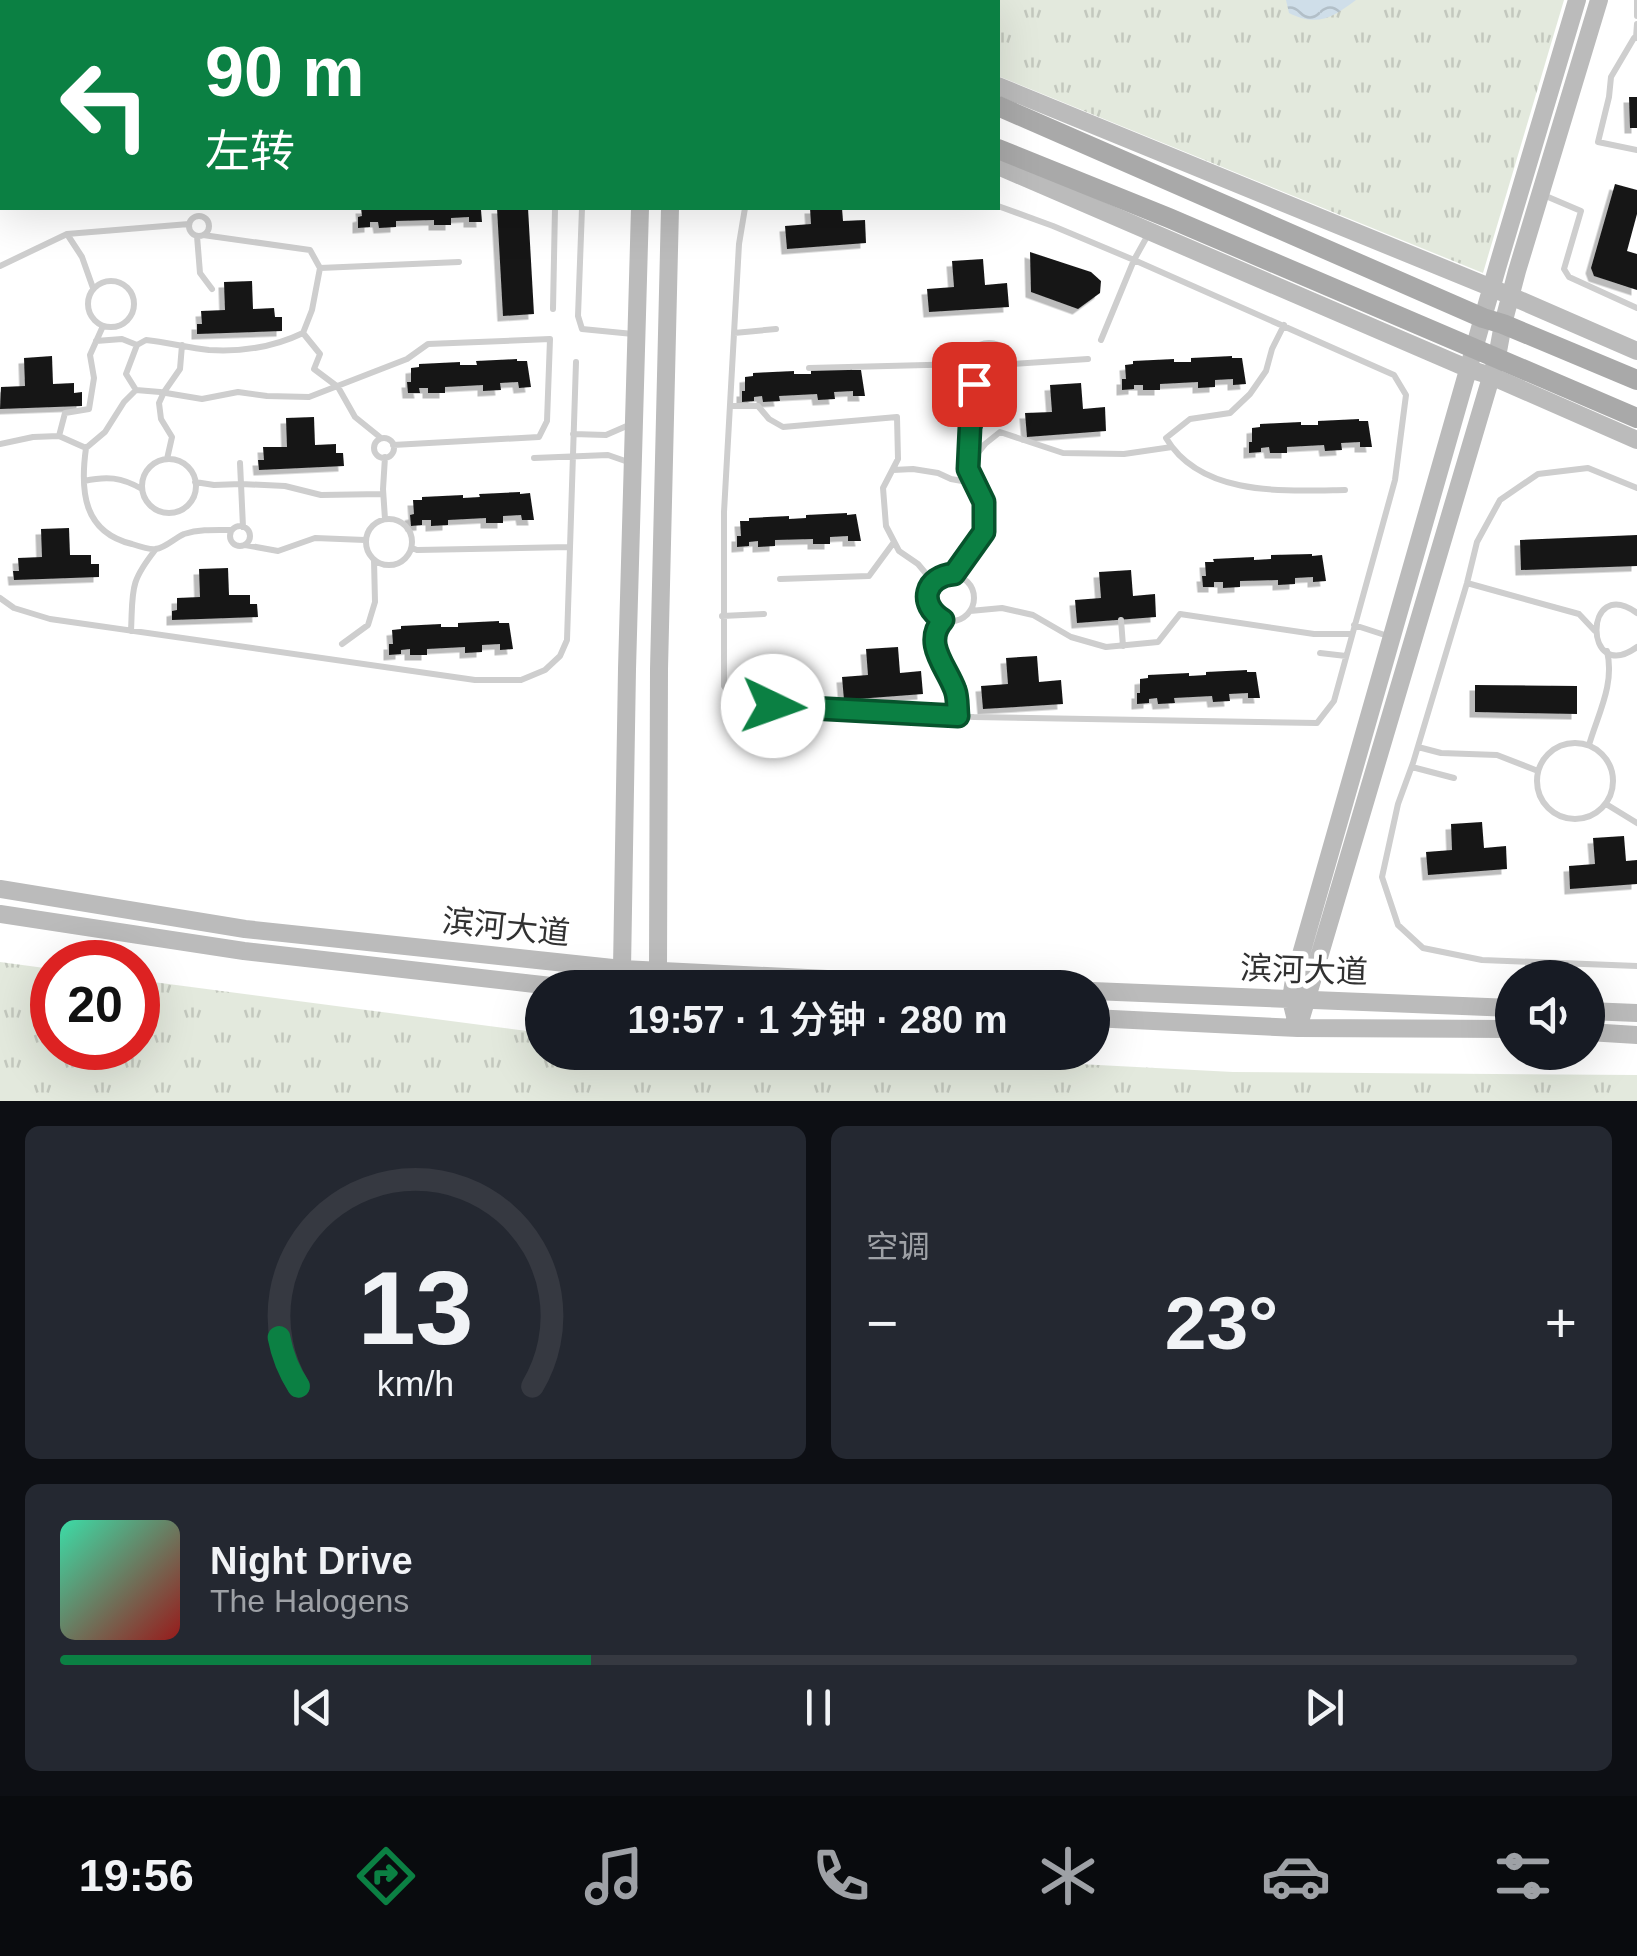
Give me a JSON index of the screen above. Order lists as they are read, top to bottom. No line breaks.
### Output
{"streets":{"street":["滨河大道"]},"page":{"turn":["90 m","左转"],"limit":"20","trip":"19:57 · 1 分钟 · 280 m","tile":"空调","heat":["−","23°","+"],"song":["Night Drive","The Halogens"],"tabs":"19:56","gauge":["13","km/h"]}}
